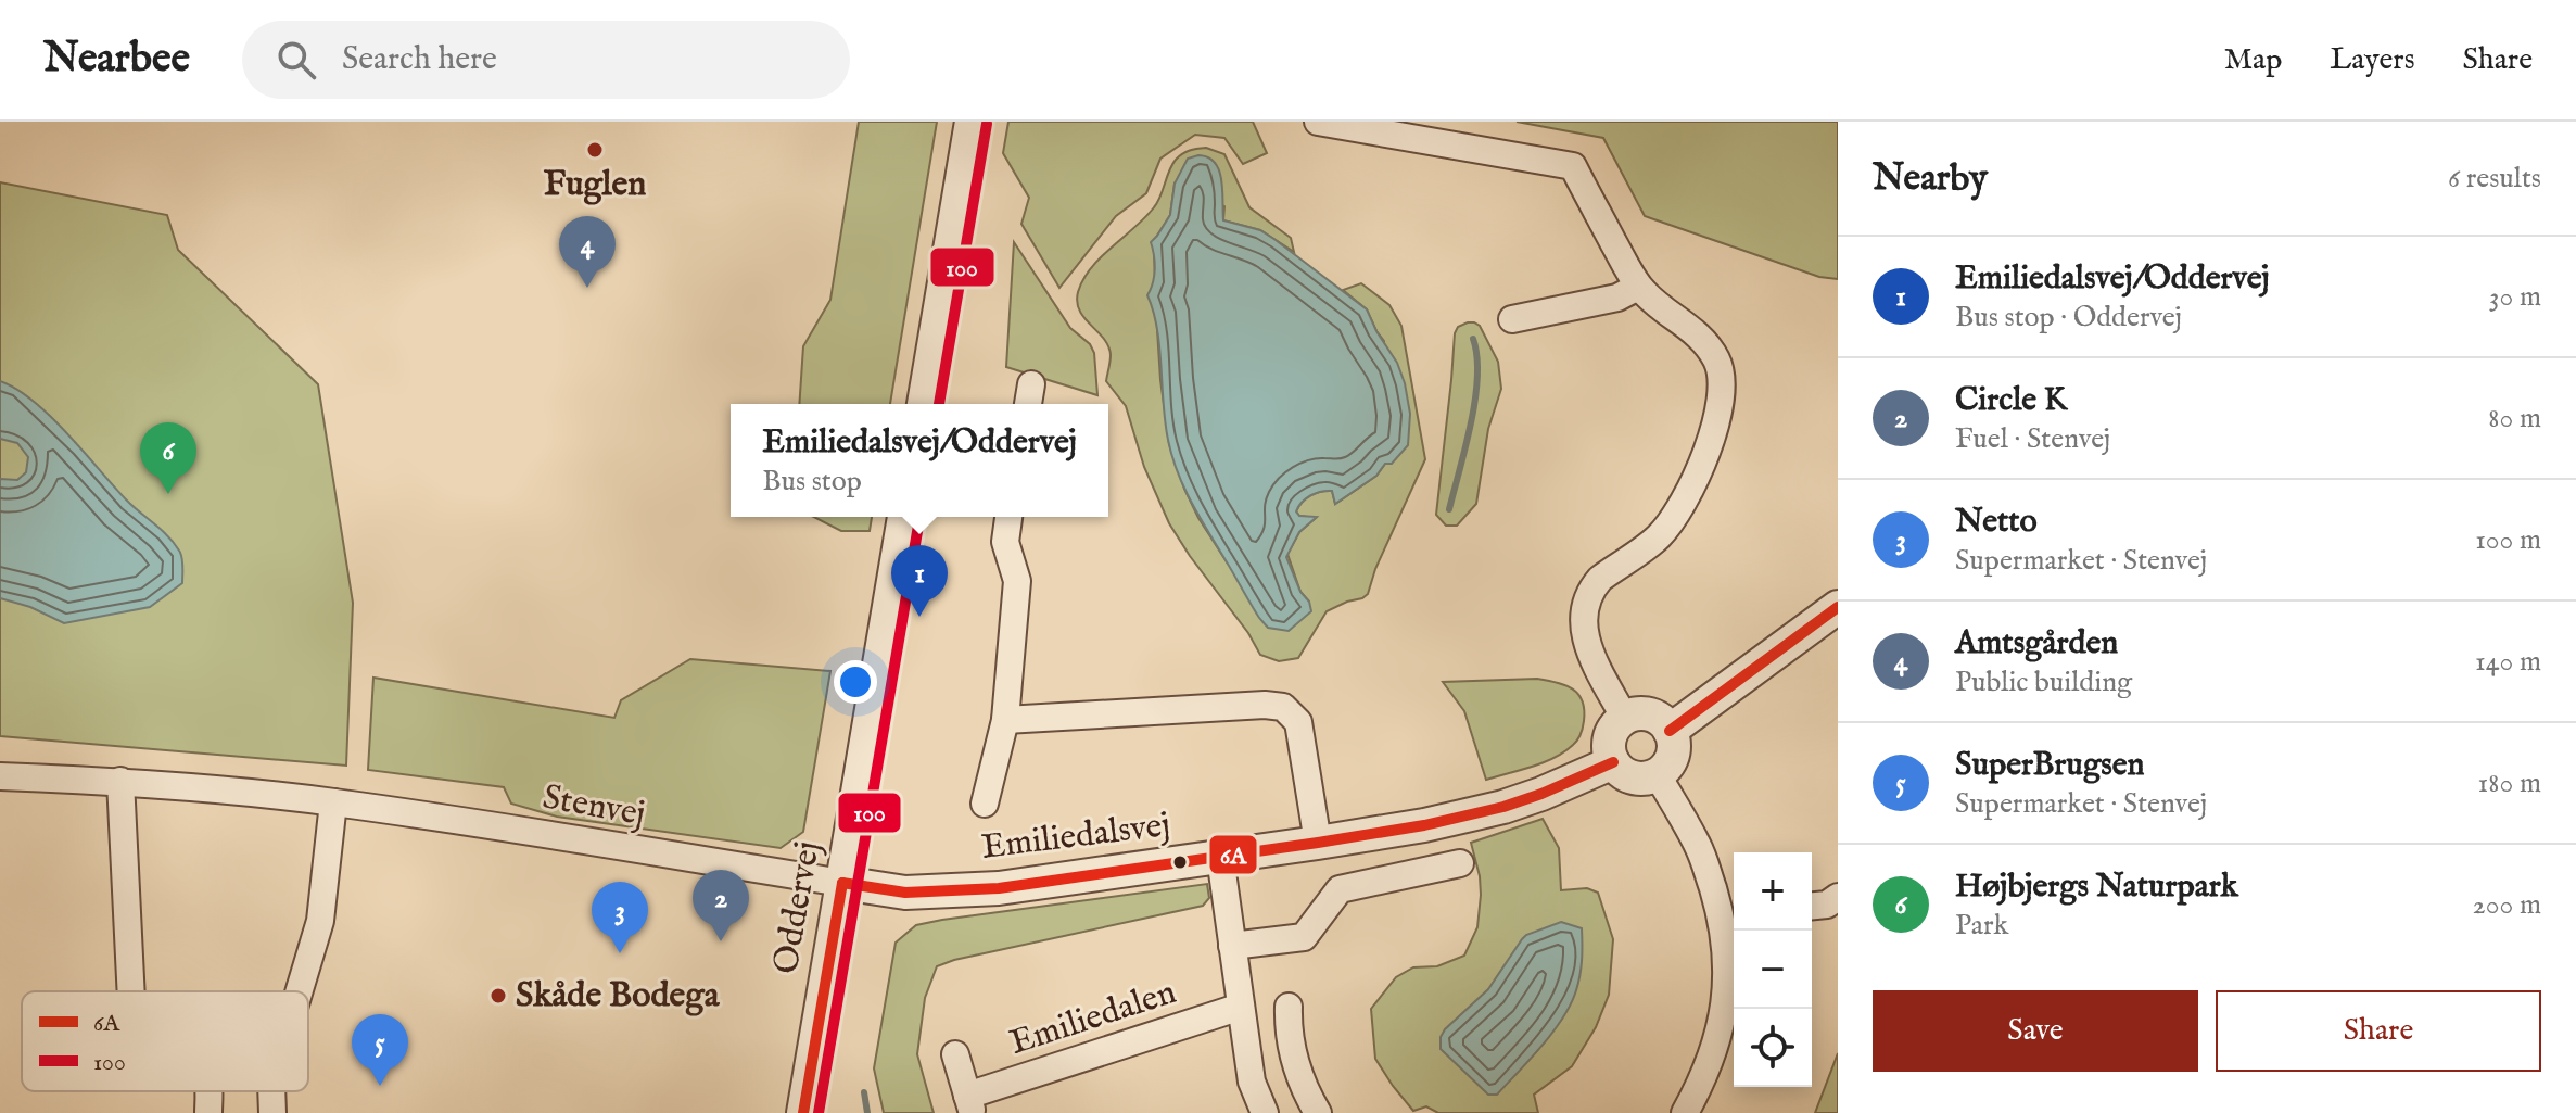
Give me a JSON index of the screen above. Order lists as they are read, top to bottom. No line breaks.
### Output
{"streets":{"street":["Stenvej","Emiliedalsvej","Oddervej","Emiliedalen"]},"crossings":[["Stenvej","Emiliedalsvej"],["Stenvej","Oddervej"],["Emiliedalsvej","Oddervej"]],"places":["Fuglen","Skåde Bodega"],"lines":["transit line 100","transit line 6A"],"legend":["6A","100"],"page":{"header":"Nearbee","search":"Search here","nav":["Map","Layers","Share"],"heading":["Nearby","6 results"],"pins":["4","6","1","2","3","5"],"list":[{"mark":"1","name":"Emiliedalsvej/Oddervej","note":"Bus stop · Oddervej","value":"30 m"},{"mark":"2","name":"Circle K","note":"Fuel · Stenvej","value":"80 m"},{"mark":"3","name":"Netto","note":"Supermarket · Stenvej","value":"100 m"},{"mark":"4","name":"Amtsgården","note":"Public building","value":"140 m"},{"mark":"5","name":"SuperBrugsen","note":"Supermarket · Stenvej","value":"180 m"},{"mark":"6","name":"Højbjergs Naturpark","note":"Park","value":"200 m"}],"popup":["Emiliedalsvej/Oddervej","Bus stop"],"map_buttons":["+","−"],"buttons":["Save","Share"]}}
